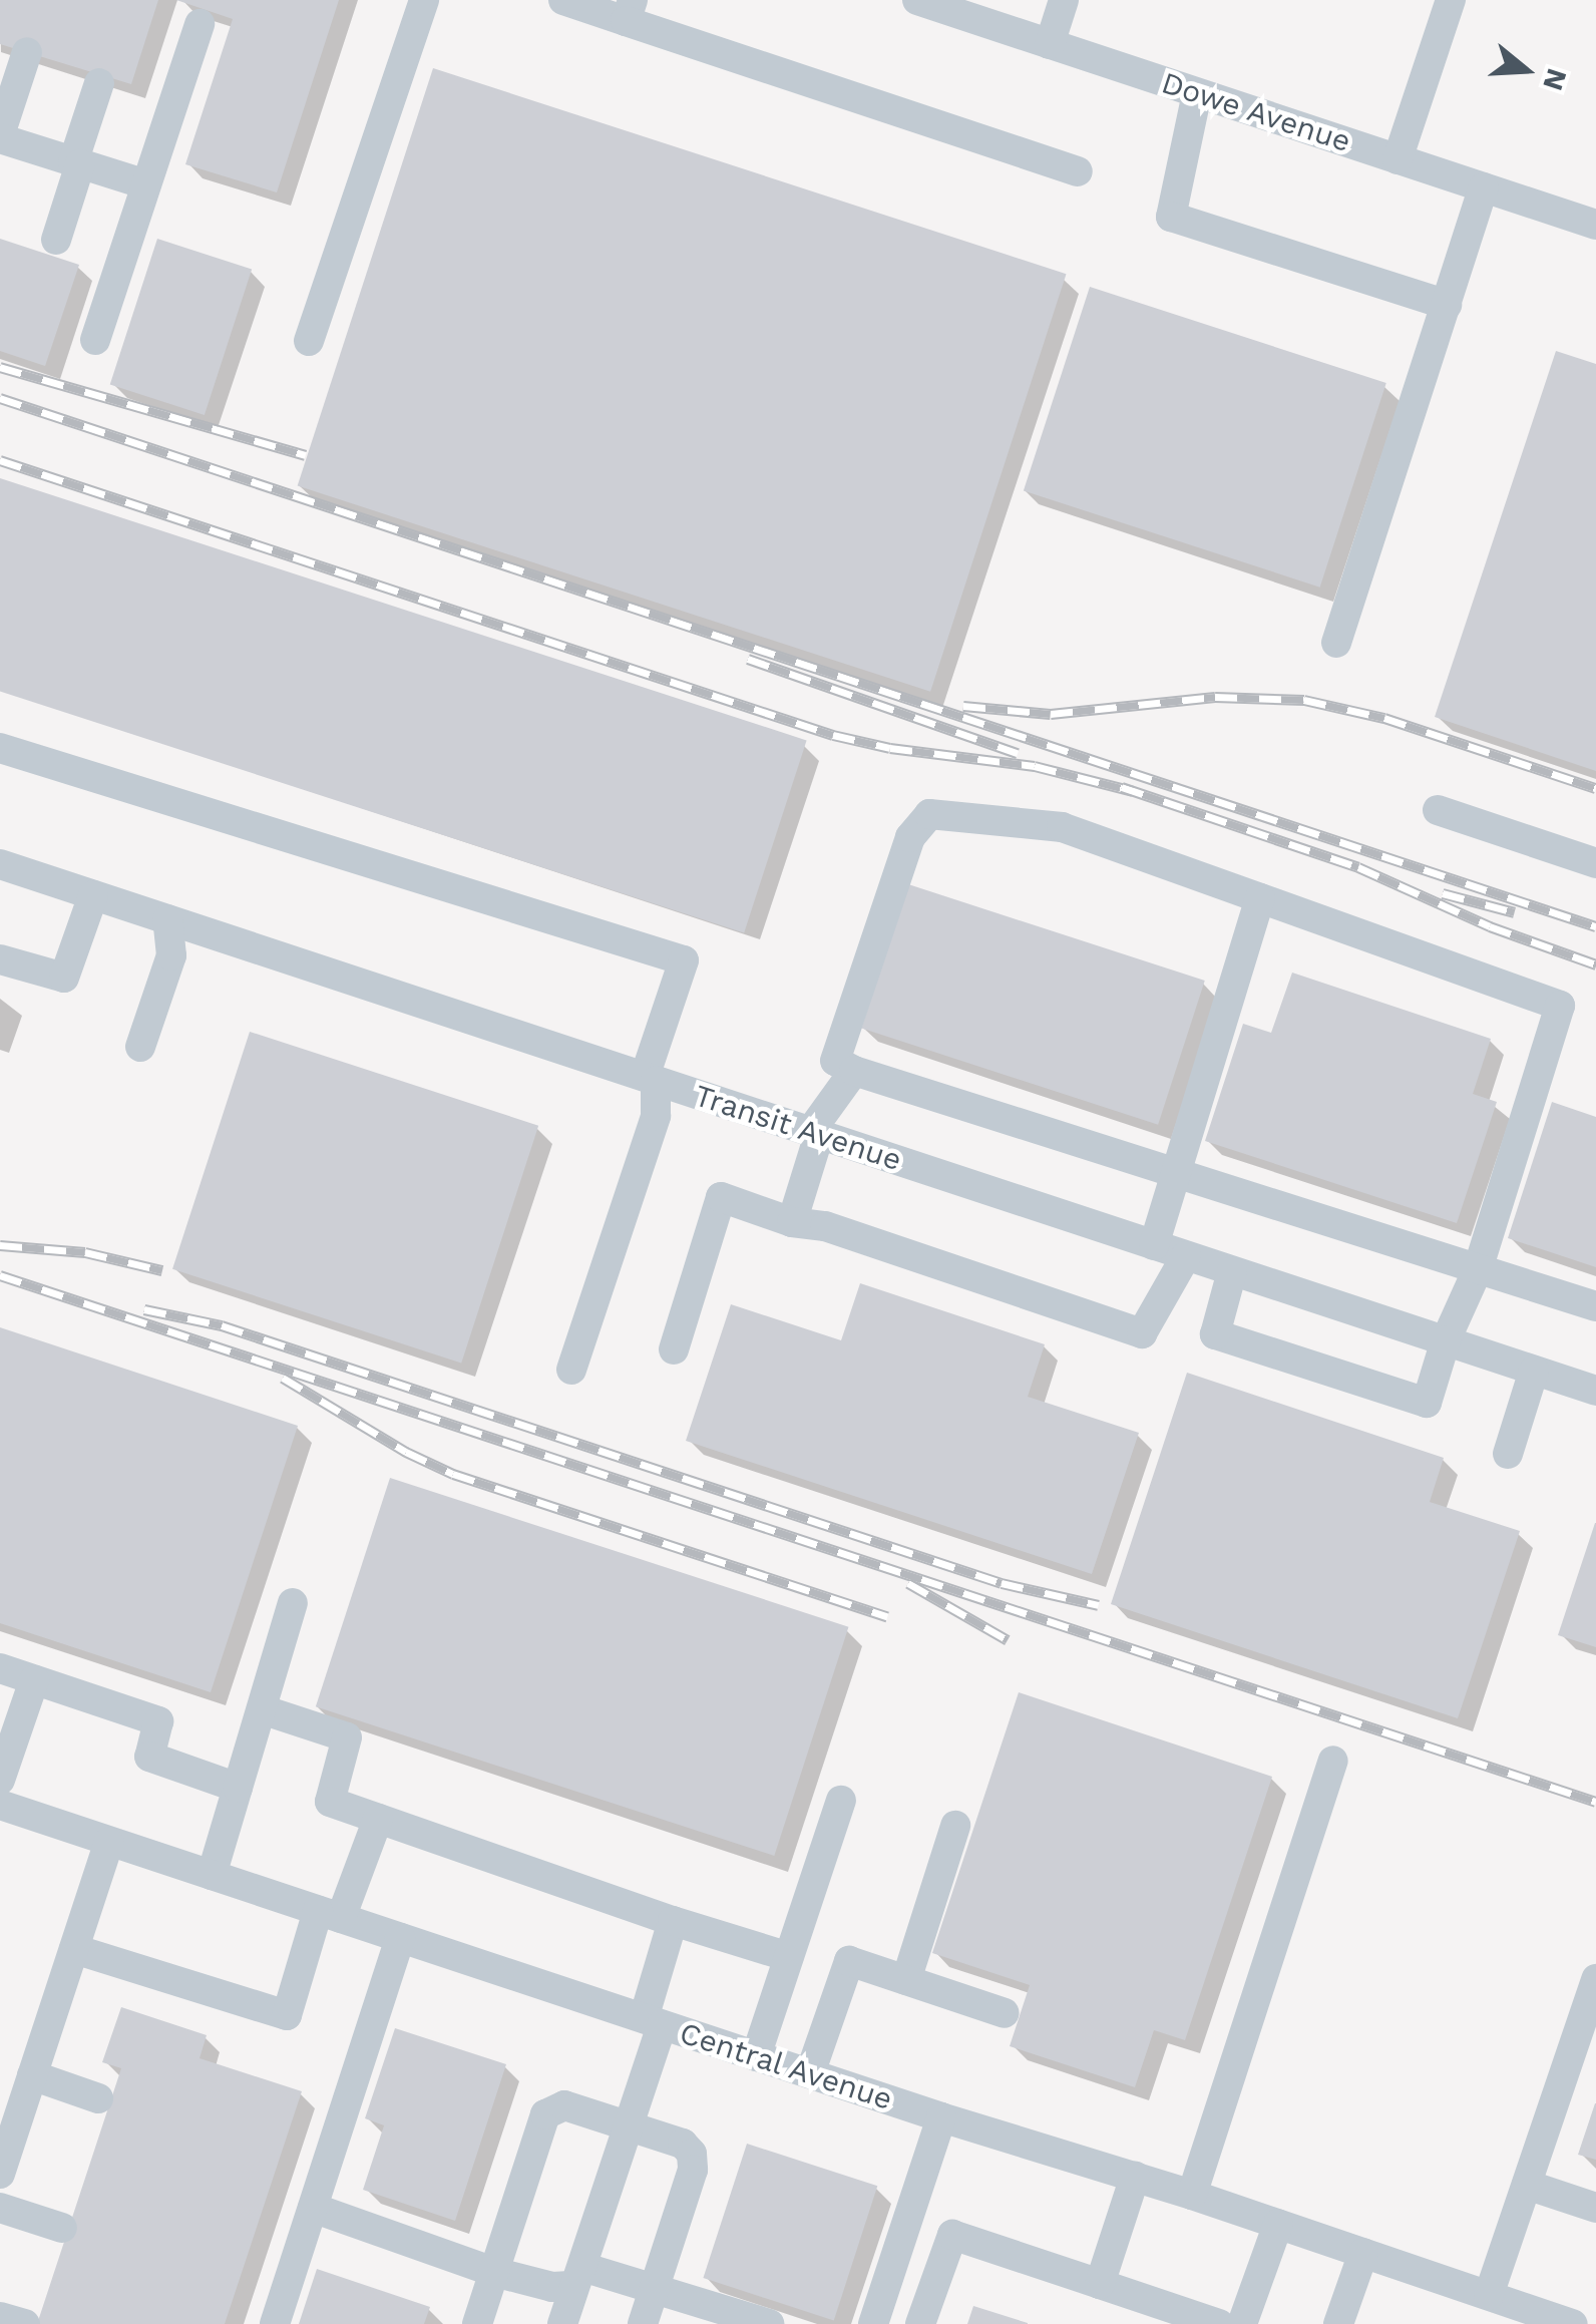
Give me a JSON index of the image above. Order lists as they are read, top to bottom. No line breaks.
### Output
{"streets":{"street":["Dowe Avenue","Transit Avenue","Central Avenue"]},"north":"right"}
